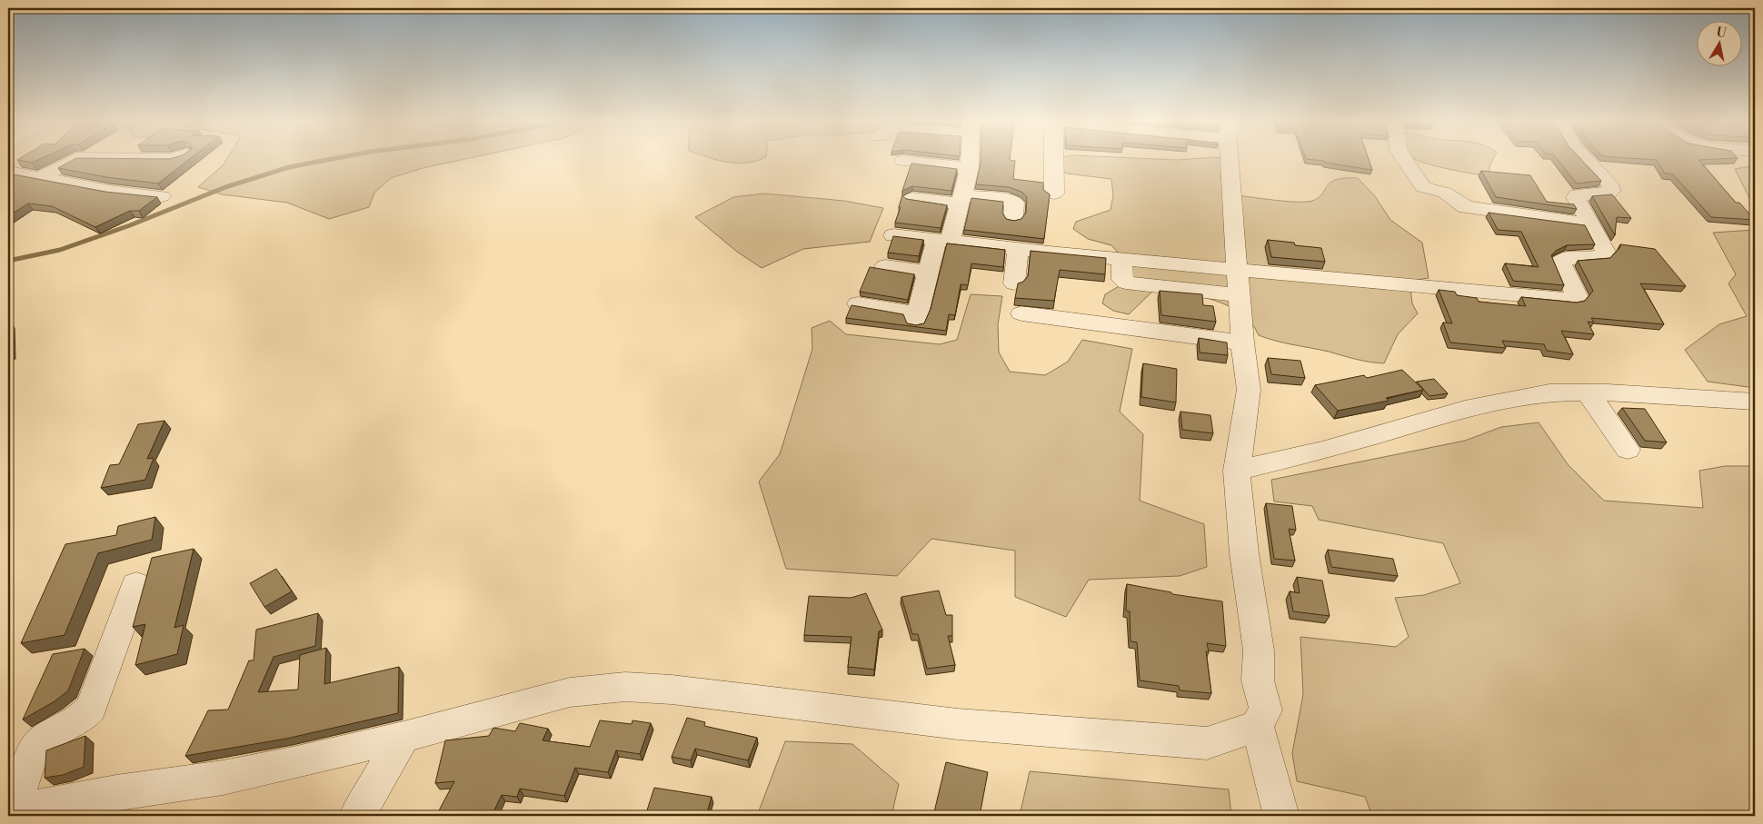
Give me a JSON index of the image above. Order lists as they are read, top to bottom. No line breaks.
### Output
{"north":"top"}
